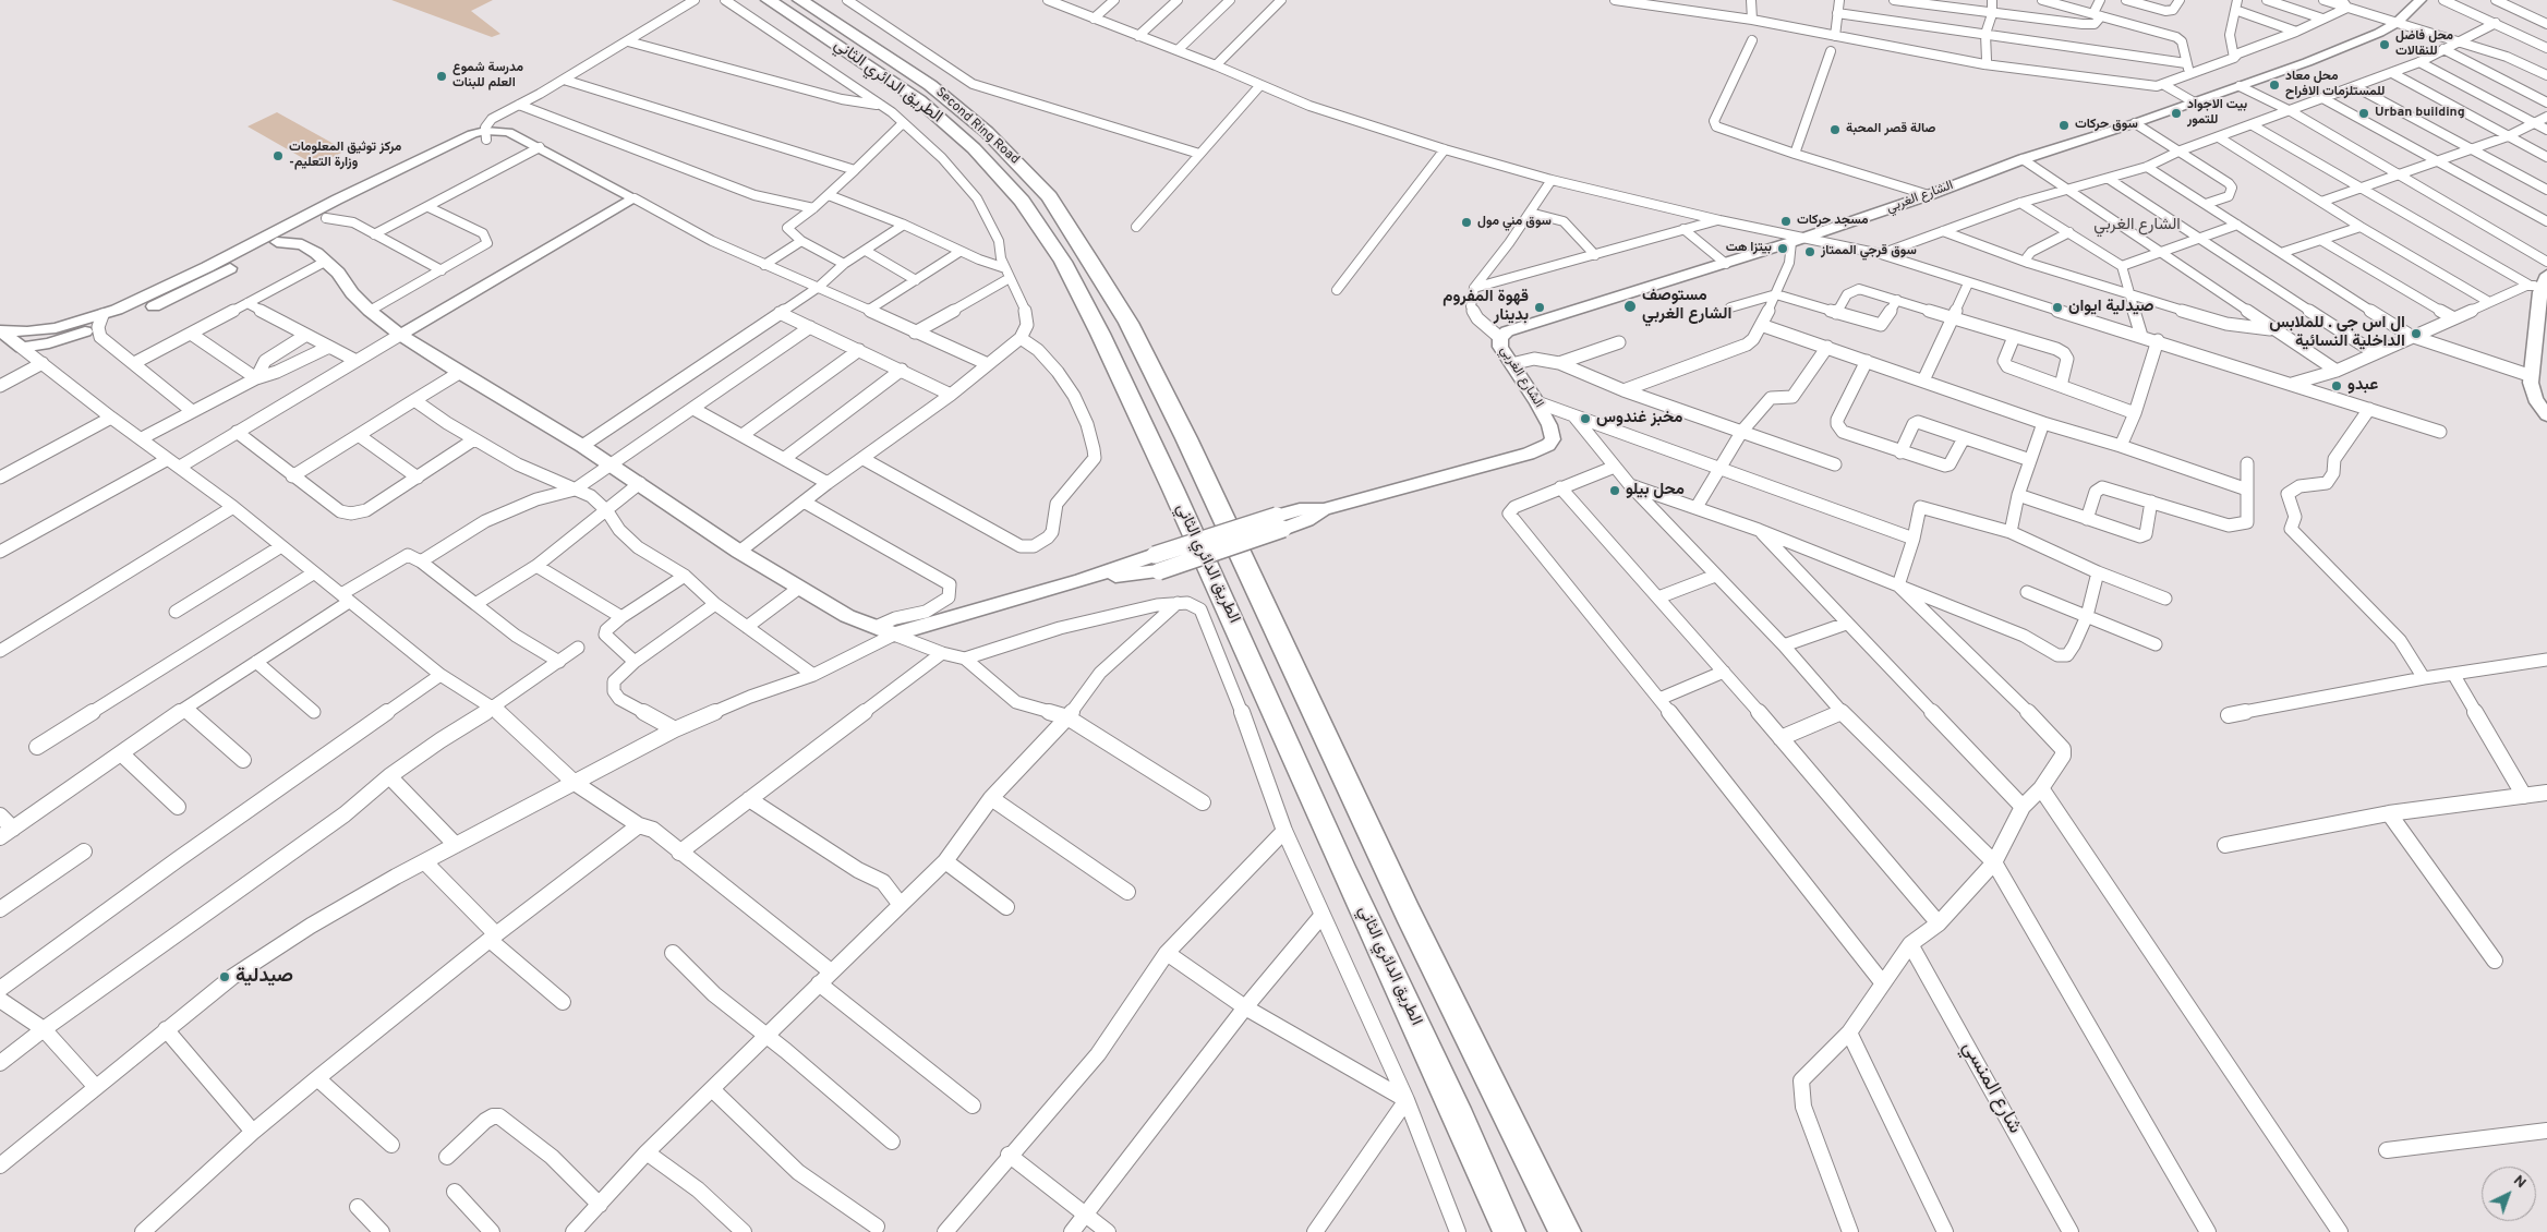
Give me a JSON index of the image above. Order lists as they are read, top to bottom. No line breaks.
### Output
{"streets":{"highway":["الطريق الدائري الثاني","Second Ring Road"],"street":["الشارع الغربي","شارع المنسي"]},"crossings":[["الطريق الدائري الثاني","Second Ring Road"]],"districts":["الشارع الغربي"],"places":["محل فاضل للنقالات","مدرسة شموع العلم للبنات","محل معاد للمستلزمات الافراح","بيت الاجواد للتمور","Urban building","سوق حركات","صالة قصر المحبة","مركز توثيق المعلومات -وزارة التعليم","مسجد حركات","سوق مني مول","بيتزا هت","سوق قرجي الممتاز","مستوصف الشارع الغربي","قهوة المفروم بدينار","صيدلية ايوان","ال اس جي . للملابس الداخلية النسائية","عبدو","مخبز غندوس","محل بيلو","صيدلية"],"north":"top right"}
